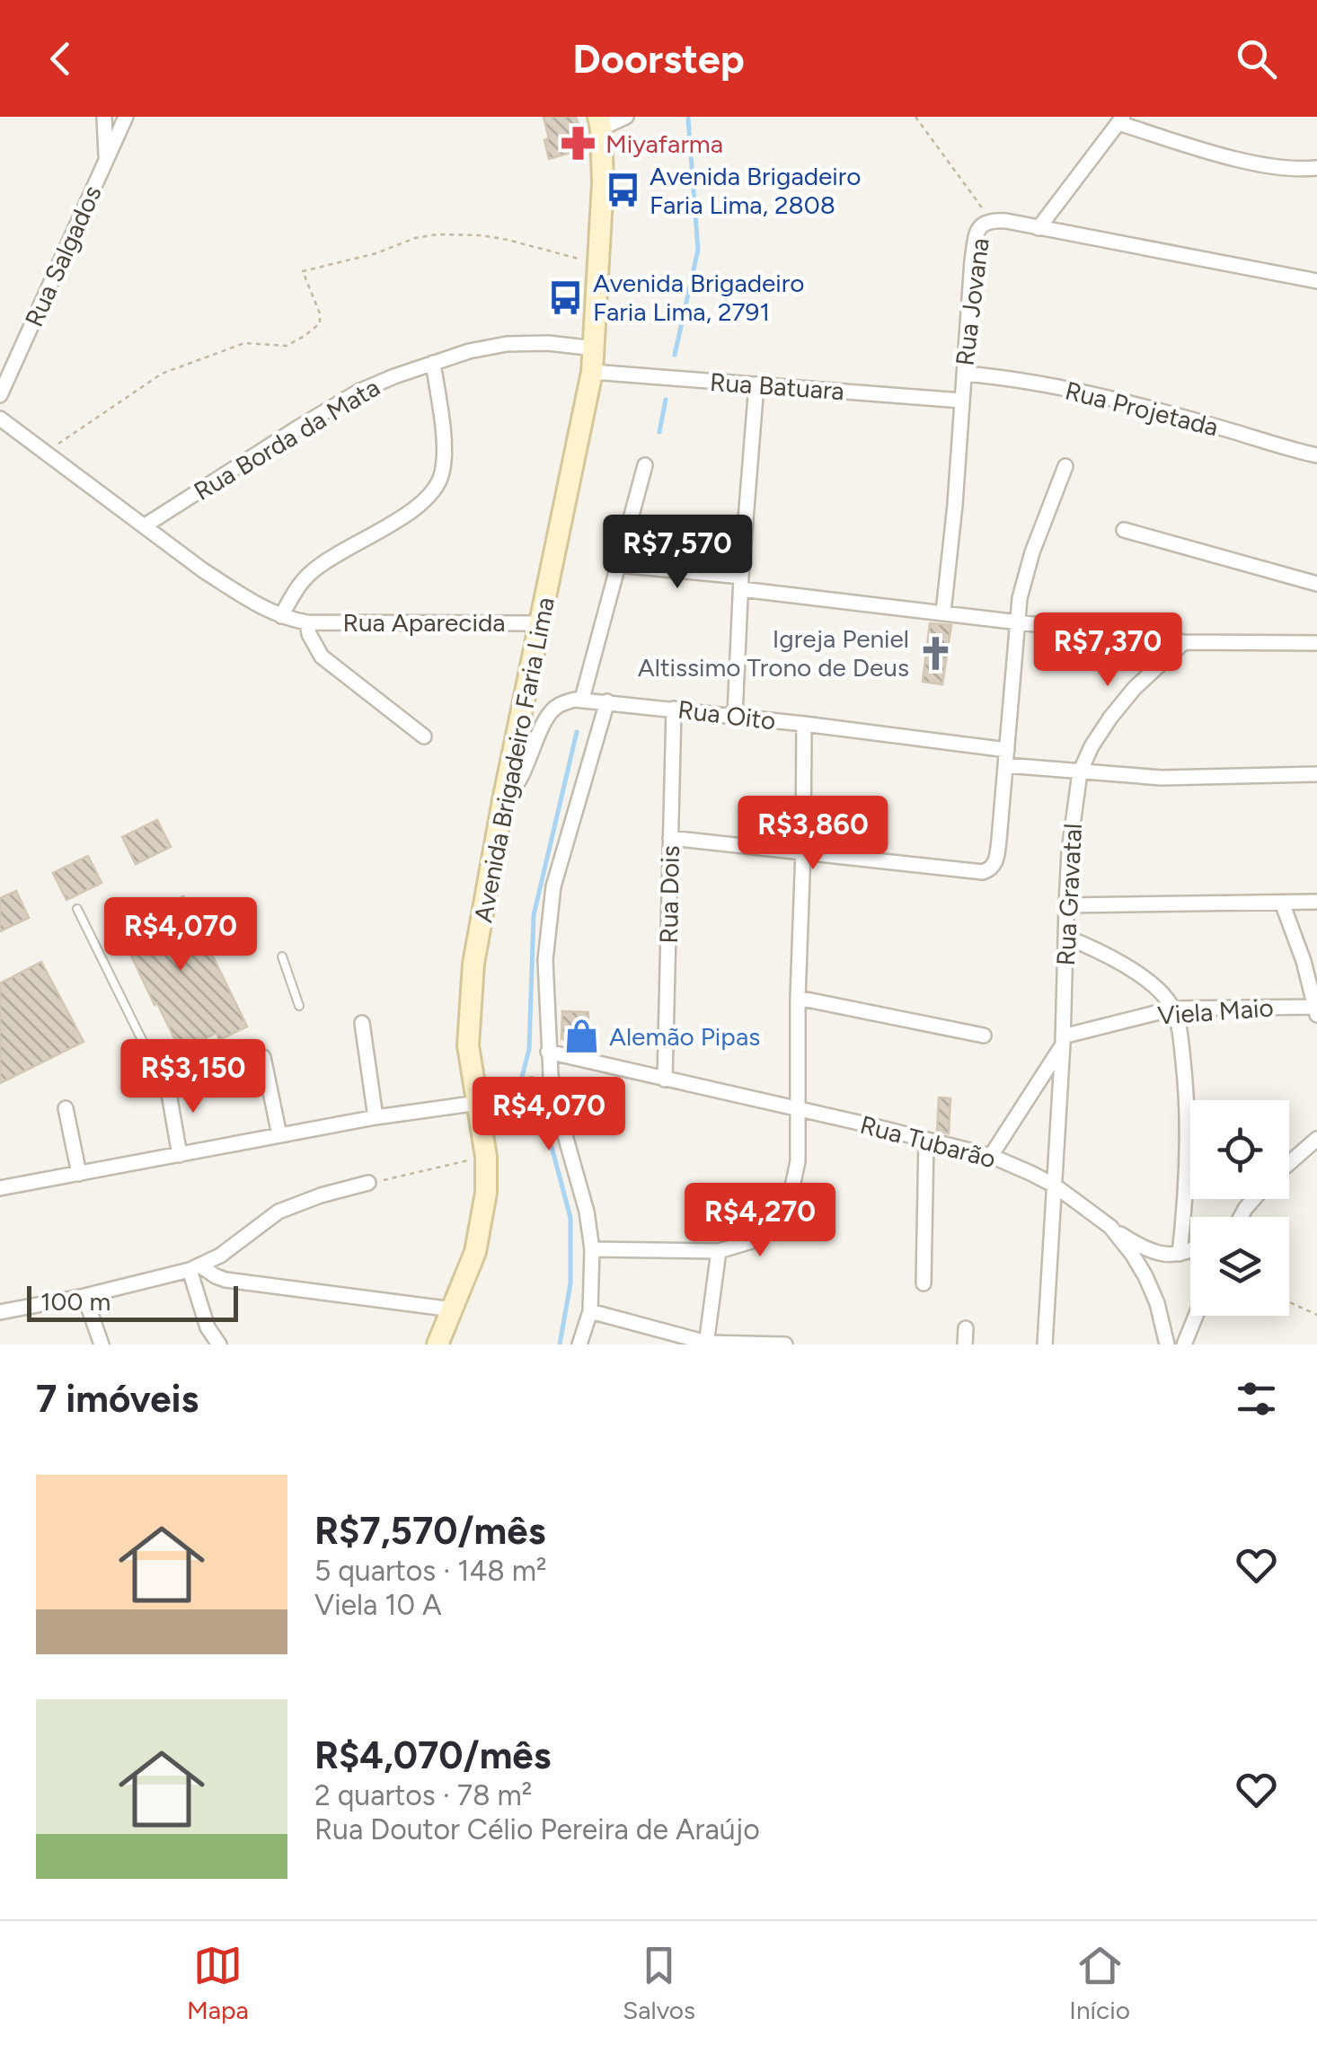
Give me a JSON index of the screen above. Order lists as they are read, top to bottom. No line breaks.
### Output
{"streets":{"main road":["Avenida Brigadeiro Faria Lima"],"street":["Rua Salgados","Rua Jovana","Rua Batuara","Rua Projetada","Rua Borda da Mata","Rua Aparecida","Rua Oito","Rua Dois","Rua Gravatal","Viela Maio","Rua Tubarão"]},"crossings":[["Rua Jovana","Rua Batuara"],["Rua Jovana","Rua Projetada"],["Rua Batuara","Avenida Brigadeiro Faria Lima"],["Rua Borda da Mata","Rua Aparecida"],["Rua Borda da Mata","Avenida Brigadeiro Faria Lima"],["Rua Aparecida","Avenida Brigadeiro Faria Lima"],["Rua Oito","Rua Dois"],["Rua Dois","Rua Tubarão"],["Rua Gravatal","Viela Maio"],["Rua Gravatal","Rua Tubarão"]],"places":{"pharmacy":["Miyafarma"],"bus stop":["Avenida Brigadeiro Faria Lima, 2808","Avenida Brigadeiro Faria Lima, 2791"],"church":["Igreja Peniel Altissimo Trono de Deus"],"shop":["Alemão Pipas"]},"scale_bar":"100 m","page":{"header":"Doorstep","price":["R$7,570","R$7,370","R$3,860","R$4,070","R$3,150","R$4,070","R$4,270"],"scale":"100 m","heading":"7 imóveis","list":[{"name":"R$7,570/mês","note":"5 quartos · 148 m² · Viela 10 A"},{"name":"R$4,070/mês","note":"2 quartos · 78 m² · Rua Doutor Célio Pereira de Araújo"}],"tabs":["Mapa","Salvos","Início"]}}
